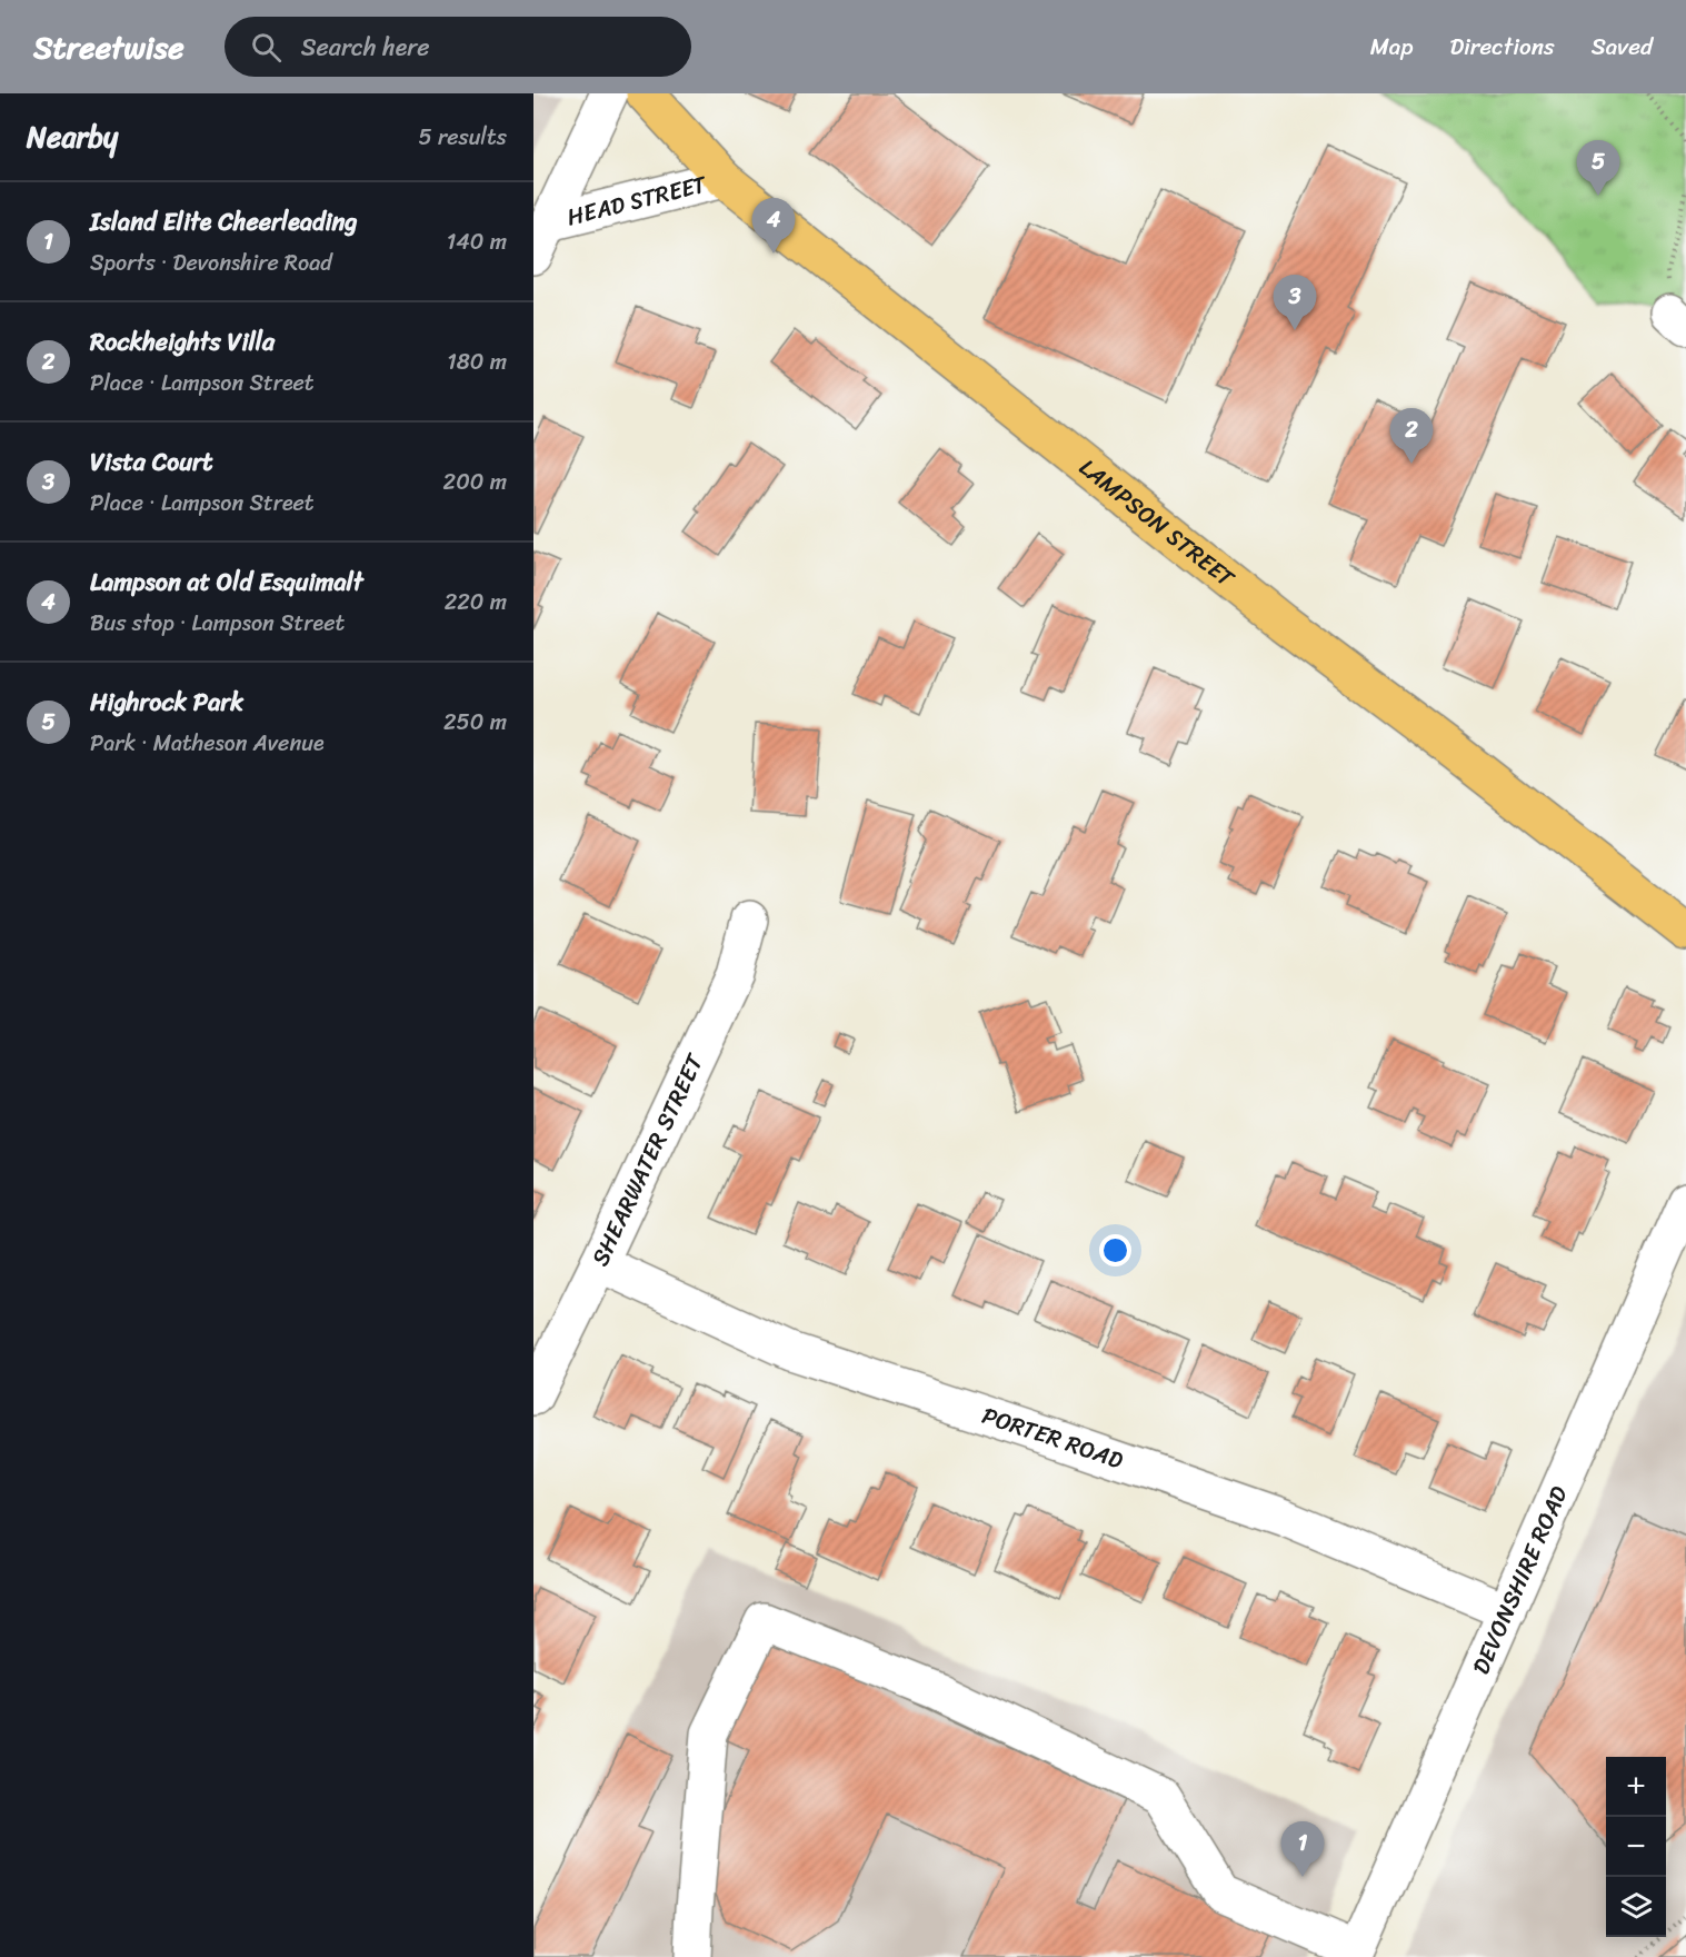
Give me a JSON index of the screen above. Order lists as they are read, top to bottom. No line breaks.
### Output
{"streets":{"main road":["LAMPSON STREET"],"street":["HEAD STREET","SHEARWATER STREET","PORTER ROAD","DEVONSHIRE ROAD"]},"crossings":[["HEAD STREET","LAMPSON STREET"],["SHEARWATER STREET","PORTER ROAD"],["PORTER ROAD","DEVONSHIRE ROAD"]],"page":{"header":"Streetwise","search":"Search here","nav":["Map","Directions","Saved"],"heading":["Nearby","5 results"],"pins":["5","4","3","2","1"],"list":[{"mark":"1","name":"Island Elite Cheerleading","note":"Sports · Devonshire Road","value":"140 m"},{"mark":"2","name":"Rockheights Villa","note":"Place · Lampson Street","value":"180 m"},{"mark":"3","name":"Vista Court","note":"Place · Lampson Street","value":"200 m"},{"mark":"4","name":"Lampson at Old Esquimalt","note":"Bus stop · Lampson Street","value":"220 m"},{"mark":"5","name":"Highrock Park","note":"Park · Matheson Avenue","value":"250 m"}],"map_buttons":["+","−"]}}
